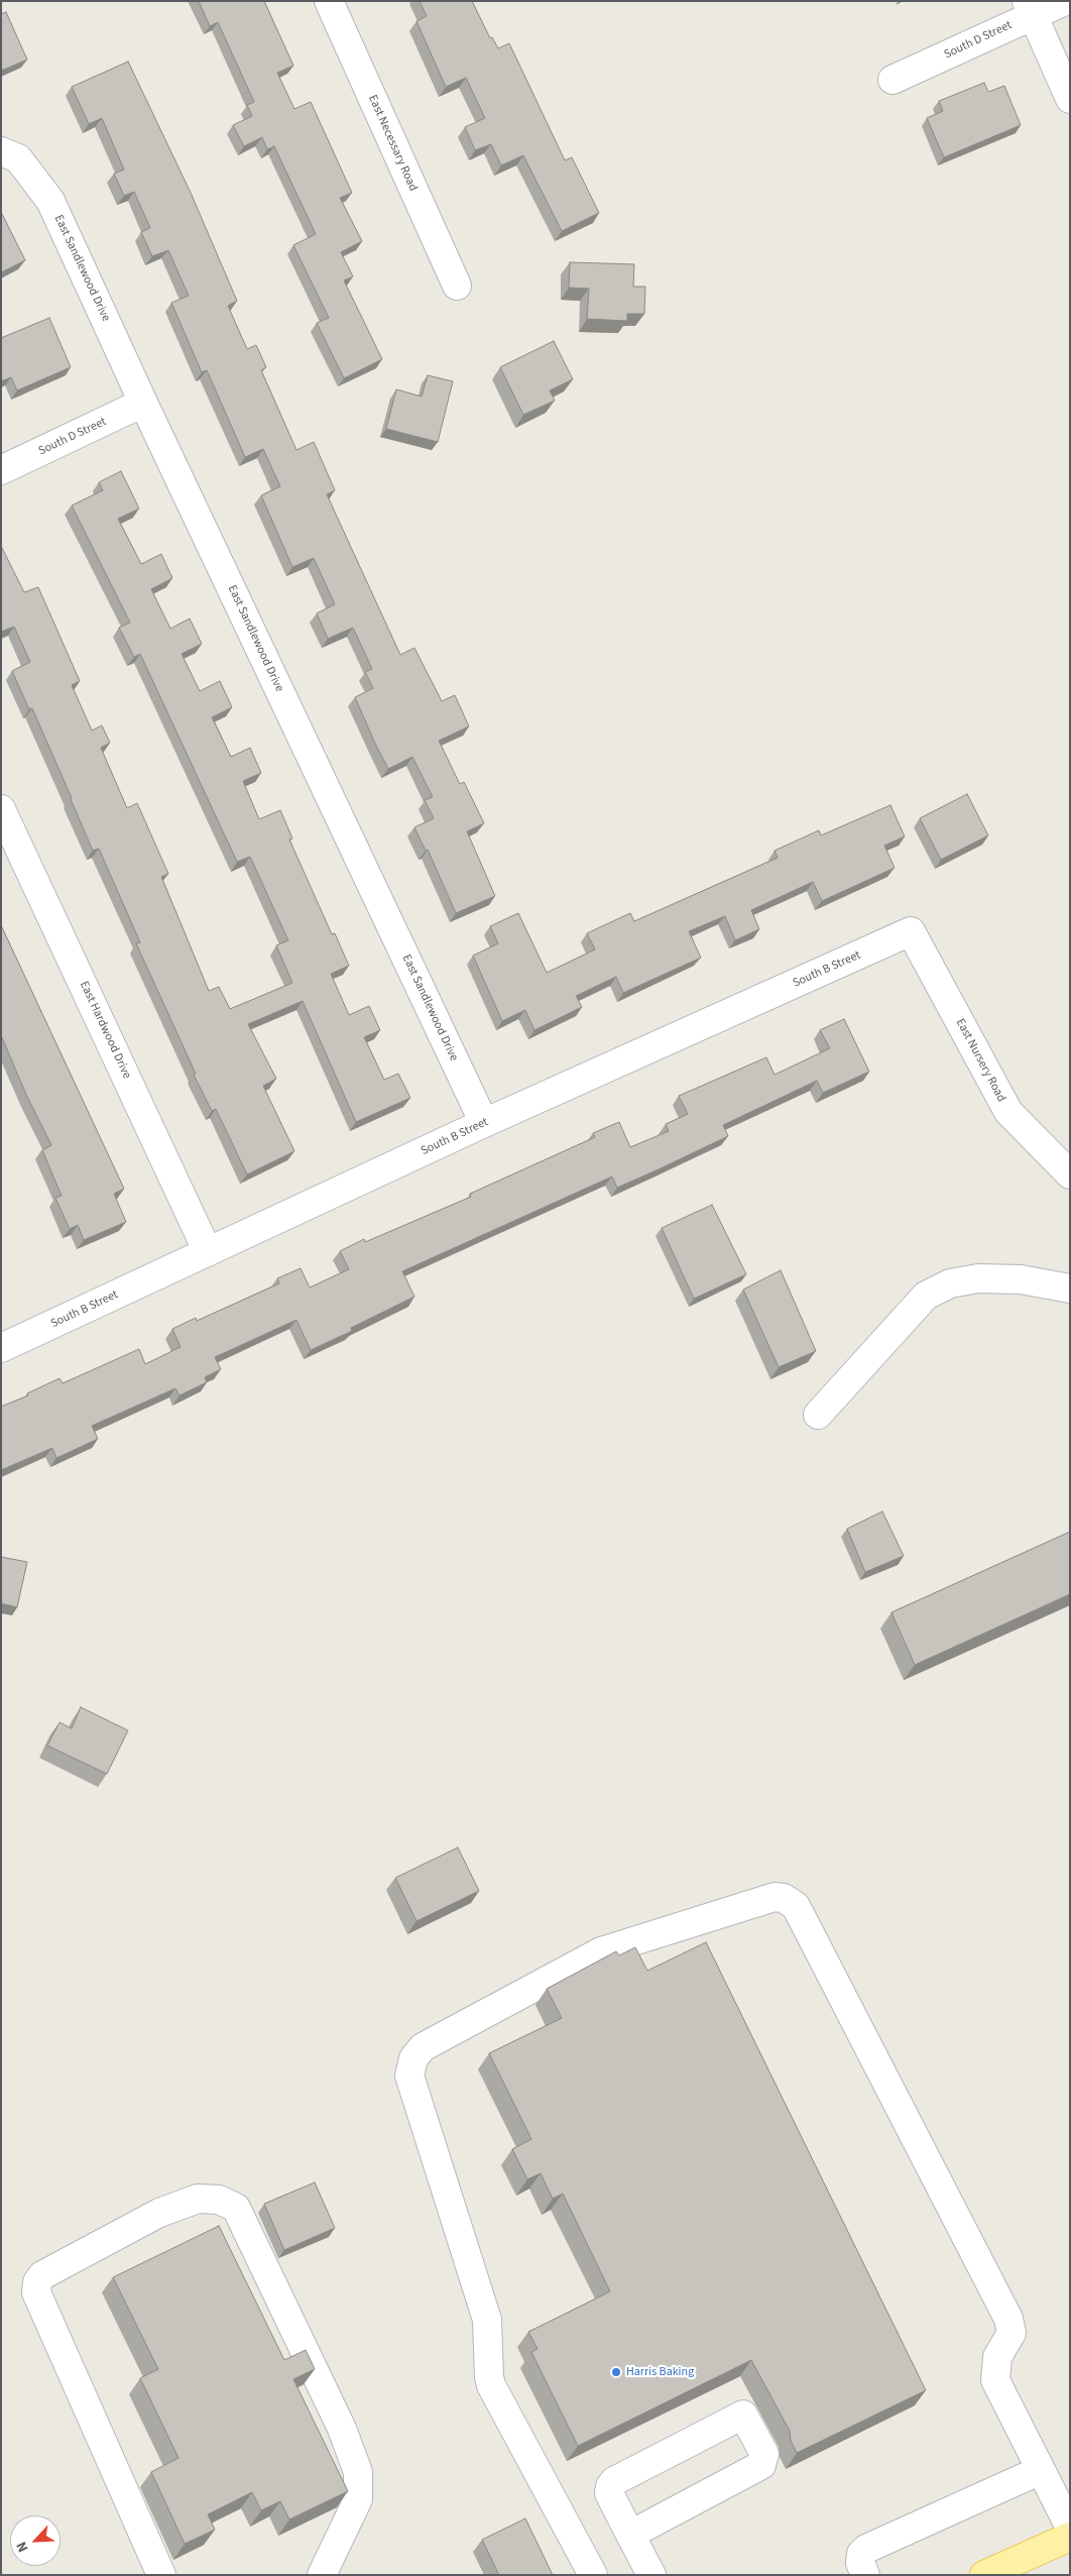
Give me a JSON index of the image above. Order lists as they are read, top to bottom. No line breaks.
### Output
{"streets":{"street":["South D Street","East Necessary Road","East Sandlewood Drive","South B Street","East Hardwood Drive","East Nursery Road"]},"crossings":[["South D Street","East Sandlewood Drive"],["East Sandlewood Drive","South B Street"],["South B Street","East Hardwood Drive"],["South B Street","East Nursery Road"]],"places":["Harris Baking"],"north":"bottom left"}
